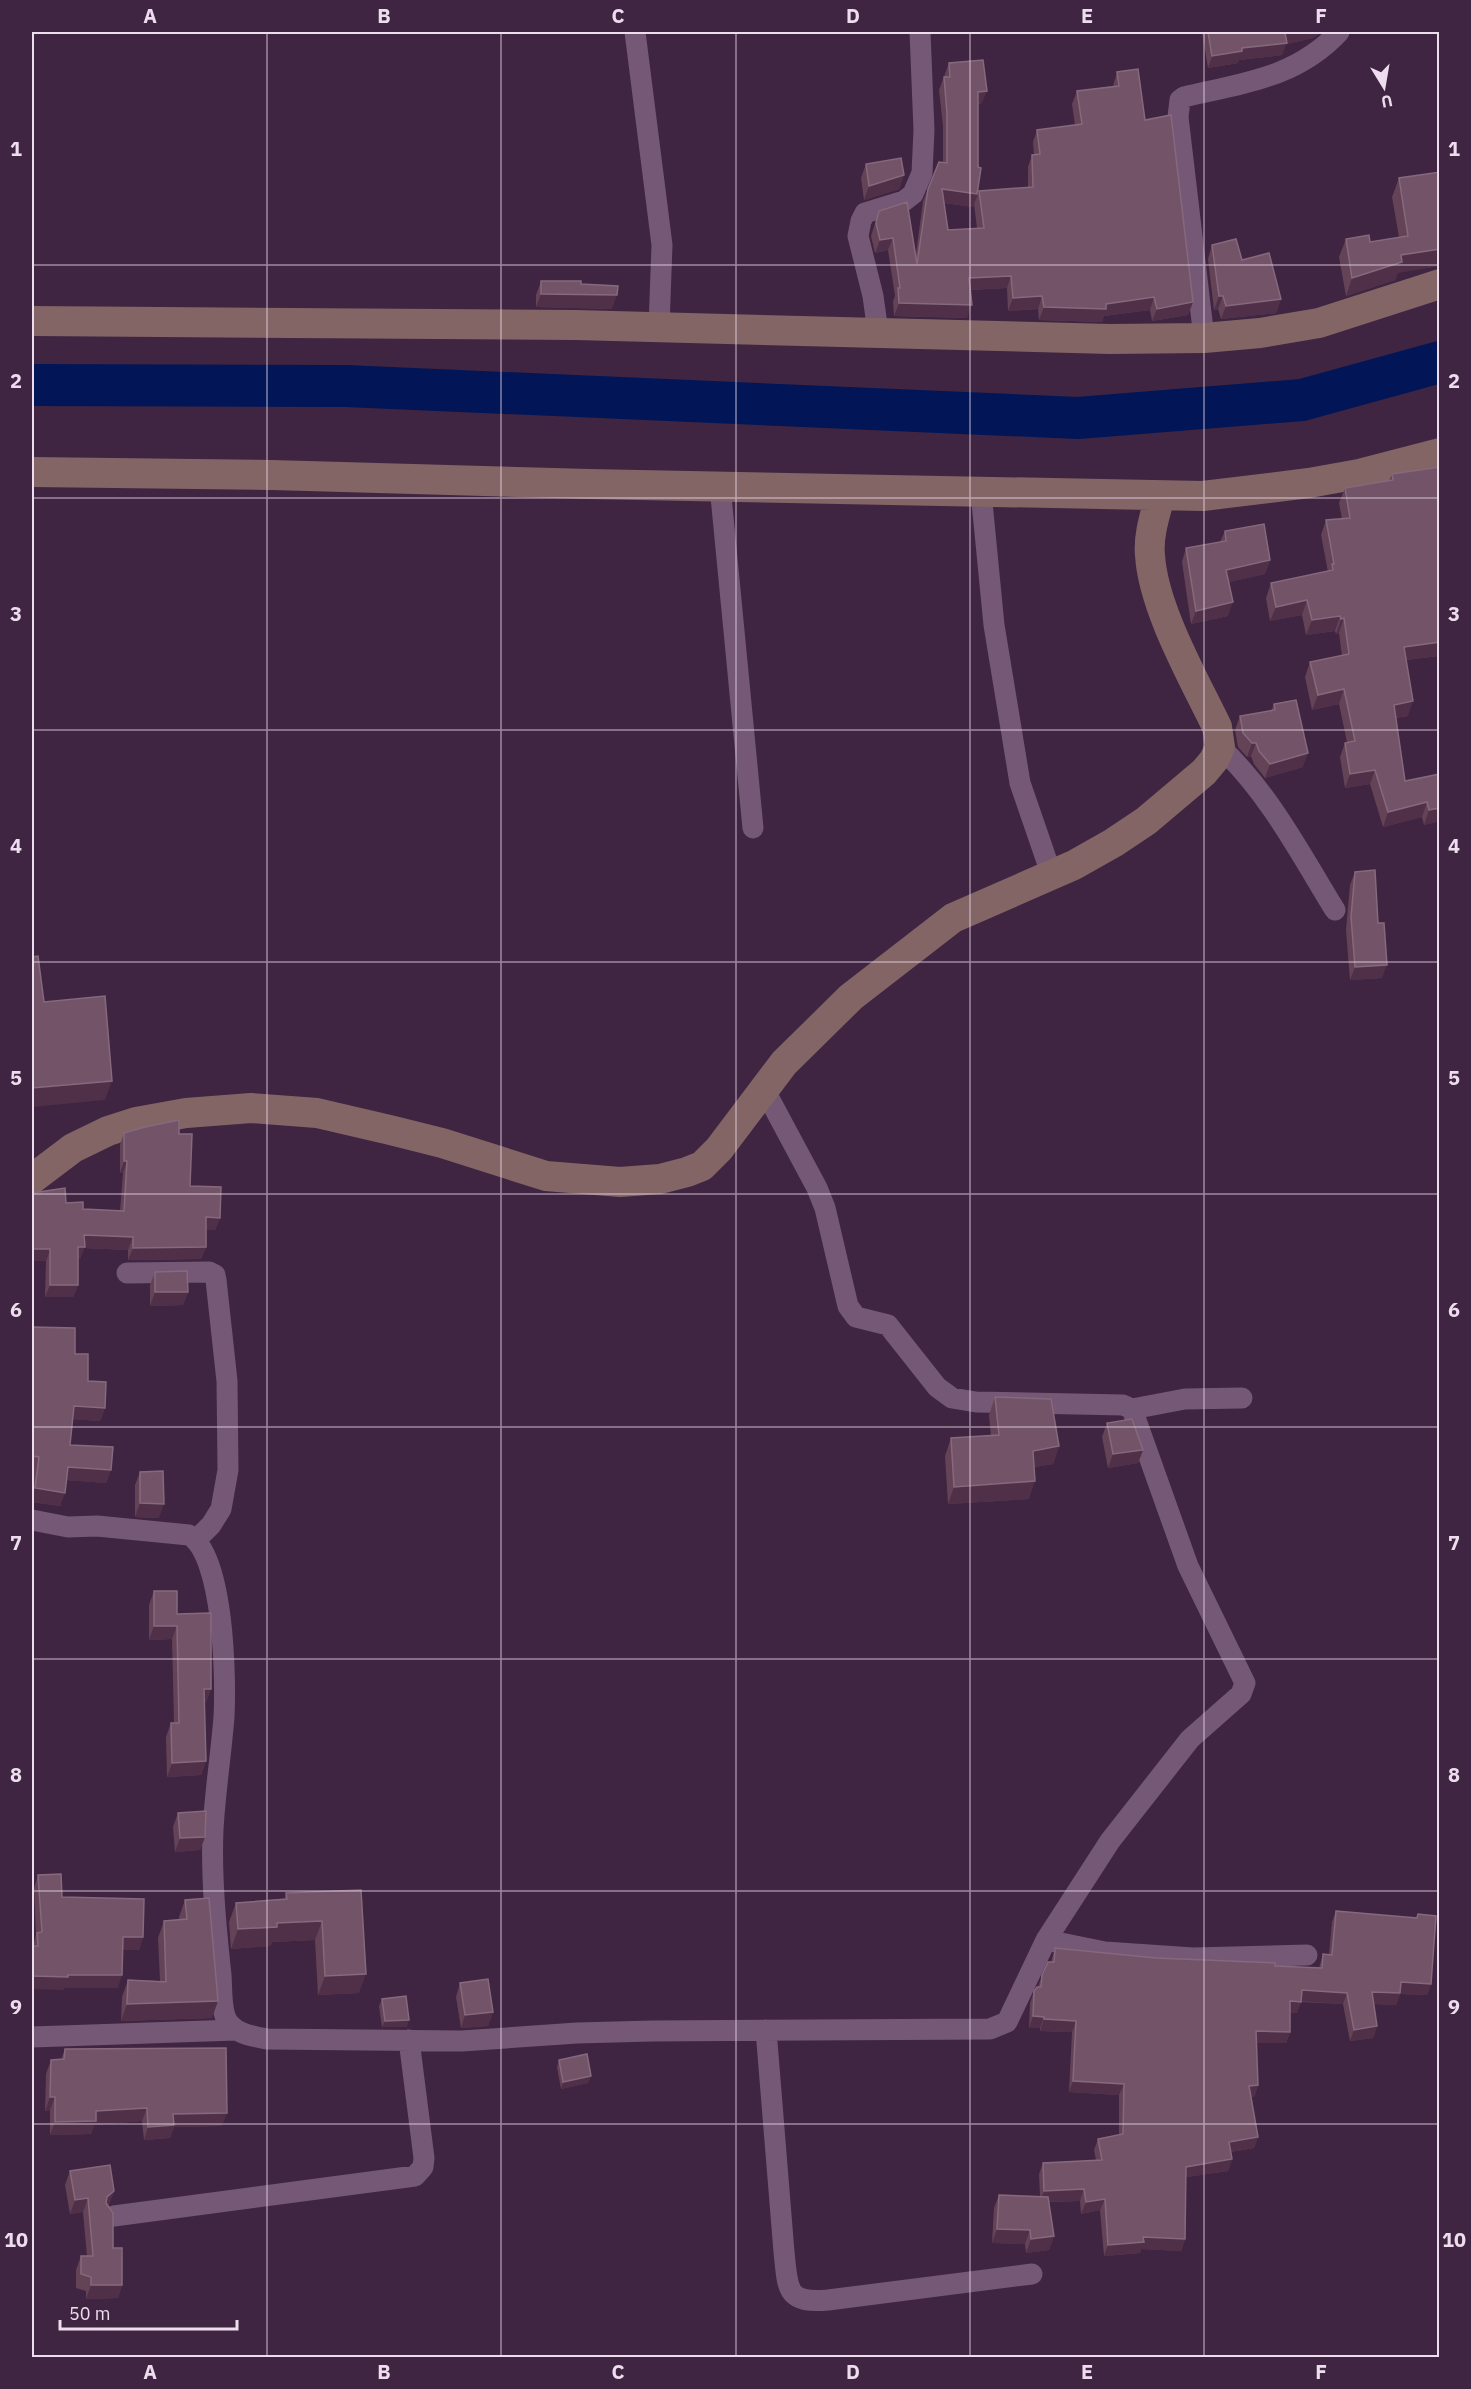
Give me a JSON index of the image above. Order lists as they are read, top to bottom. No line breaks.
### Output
{"scale_bar":"50 m","north":"bottom","grid":{"columns":["A","B","C","D","E","F"],"rows":["1","2","3","4","5","6","7","8","9","10"]}}
